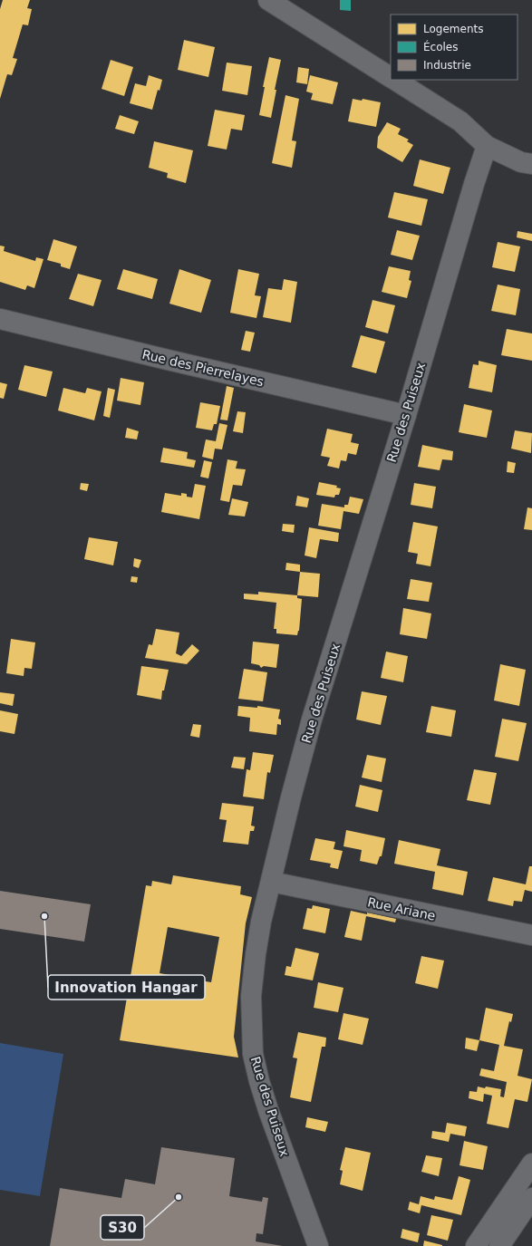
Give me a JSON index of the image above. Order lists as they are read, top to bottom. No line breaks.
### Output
{"streets":{"street":["Rue des Pierrelayes","Rue des Puiseux","Rue Ariane"]},"crossings":[["Rue des Pierrelayes","Rue des Puiseux"],["Rue des Puiseux","Rue Ariane"]],"places":["Innovation Hangar","S30"],"legend":["Logements","Écoles","Industrie"]}
